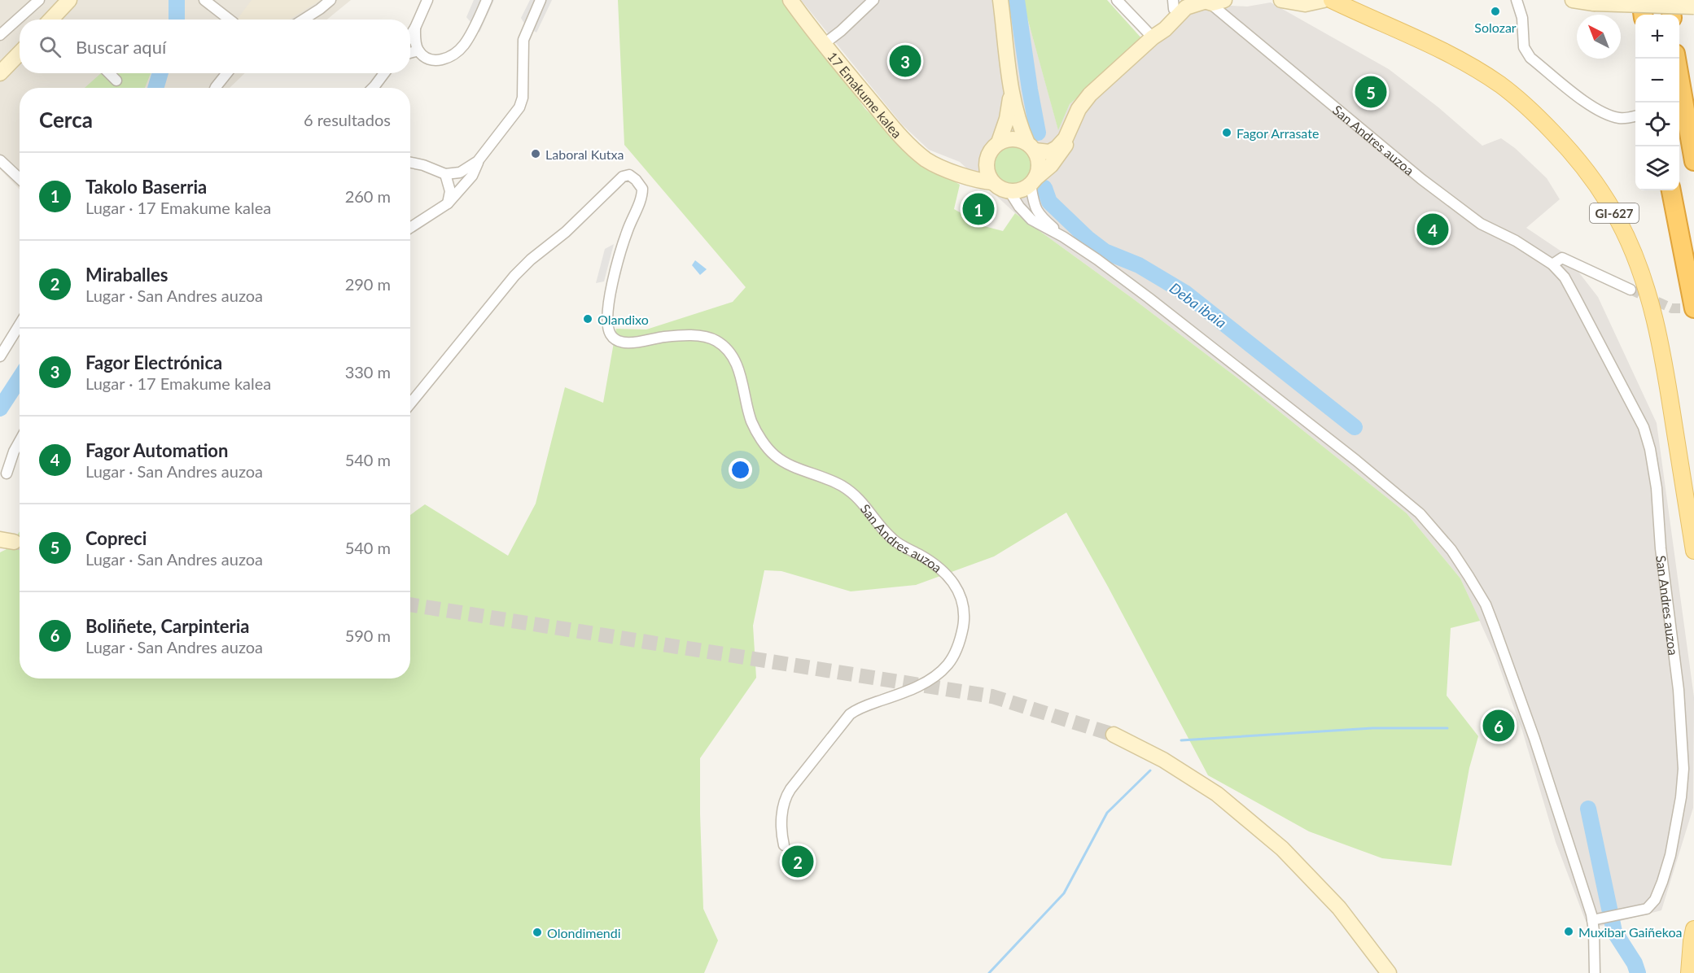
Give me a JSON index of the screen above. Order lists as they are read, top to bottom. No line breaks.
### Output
{"streets":{"main road":["GI-627"],"street":["17 Emakume kalea","San Andres auzoa"]},"water":["Deba ibaia"],"places":["Solozar","Fagor Arrasate","Laboral Kutxa","Olandixo","Muxibar Gaiñekoa","Olondimendi"],"north":"top left","page":{"map_buttons":["+","−"],"search":"Buscar aquí","pins":["3","5","1","4","6","2"],"heading":["Cerca","6 resultados"],"list":[{"mark":"1","name":"Takolo Baserria","note":"Lugar · 17 Emakume kalea","value":"260 m"},{"mark":"2","name":"Miraballes","note":"Lugar · San Andres auzoa","value":"290 m"},{"mark":"3","name":"Fagor Electrónica","note":"Lugar · 17 Emakume kalea","value":"330 m"},{"mark":"4","name":"Fagor Automation","note":"Lugar · San Andres auzoa","value":"540 m"},{"mark":"5","name":"Copreci","note":"Lugar · San Andres auzoa","value":"540 m"},{"mark":"6","name":"Boliñete, Carpinteria","note":"Lugar · San Andres auzoa","value":"590 m"}]}}
